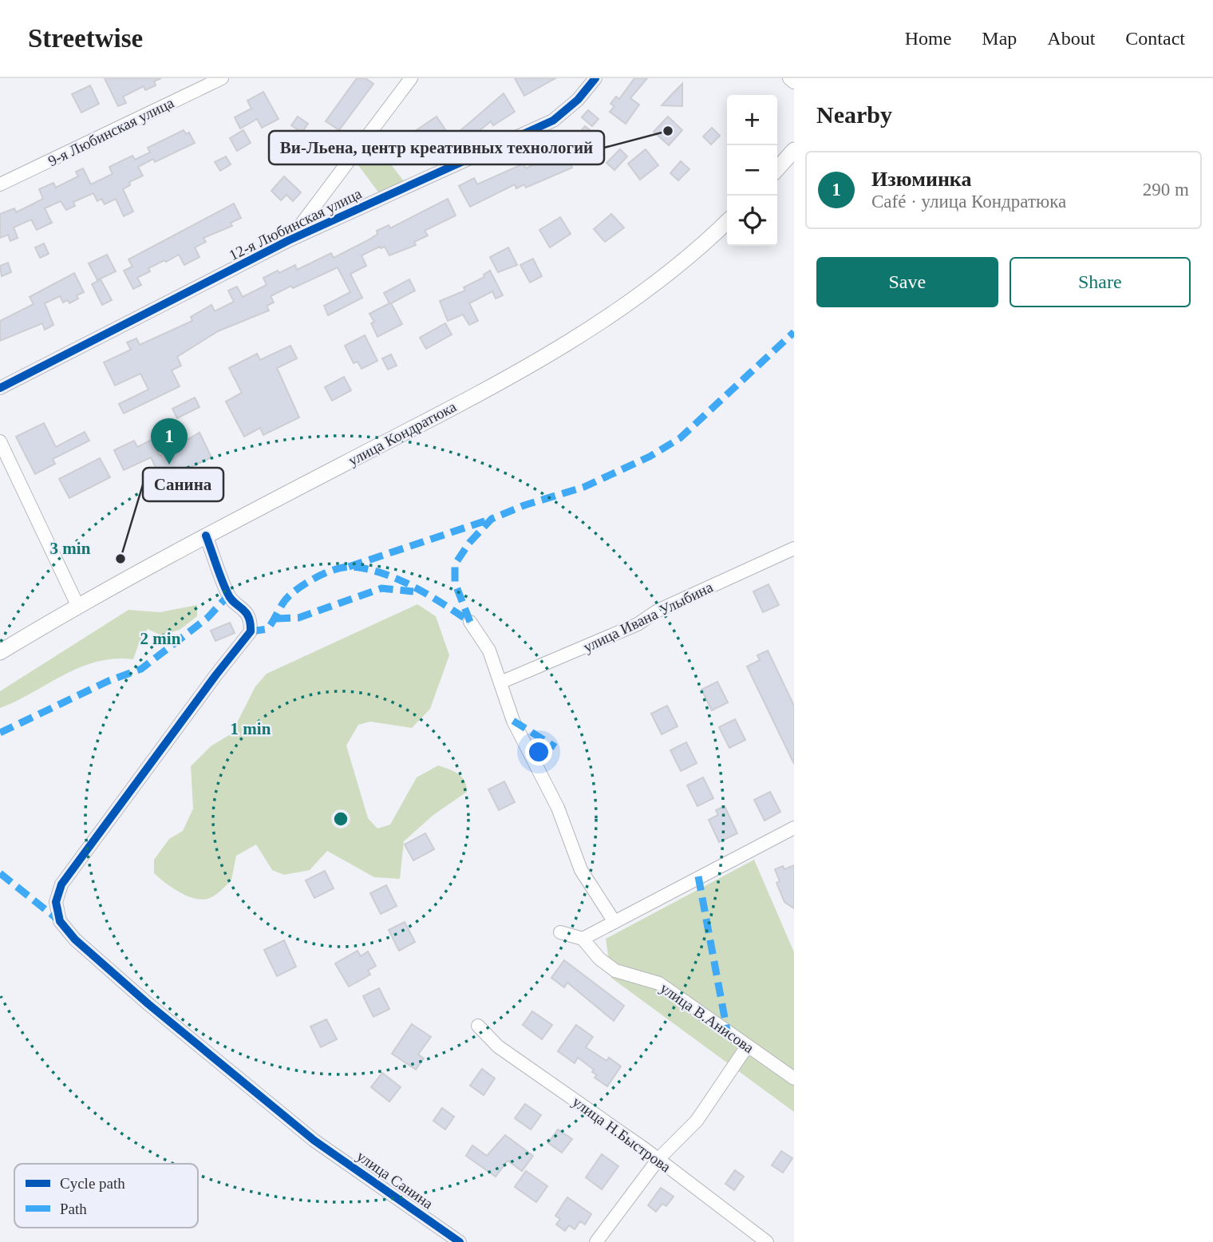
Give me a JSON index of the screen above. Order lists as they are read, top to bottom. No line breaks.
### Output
{"streets":{"main road":["улица Кондратюка"],"street":["9-я Любинская улица","12-я Любинская улица","улица Ивана Улыбина","улица В.Анисова","улица Н.Быстрова","улица Санина"]},"crossings":[["улица Кондратюка","улица Санина"]],"places":["Ви-Льена, центр креативных технологий","Санина"],"legend":["Cycle path","Path"],"page":{"header":"Streetwise","nav":["Home","Map","About","Contact"],"heading":"Nearby","map_buttons":["+","−"],"list":[{"mark":"1","name":"Изюминка","note":"Café · улица Кондратюка","value":"290 m"}],"buttons":["Save","Share"],"pins":"1"},"rings":["3 min","2 min","1 min"]}
